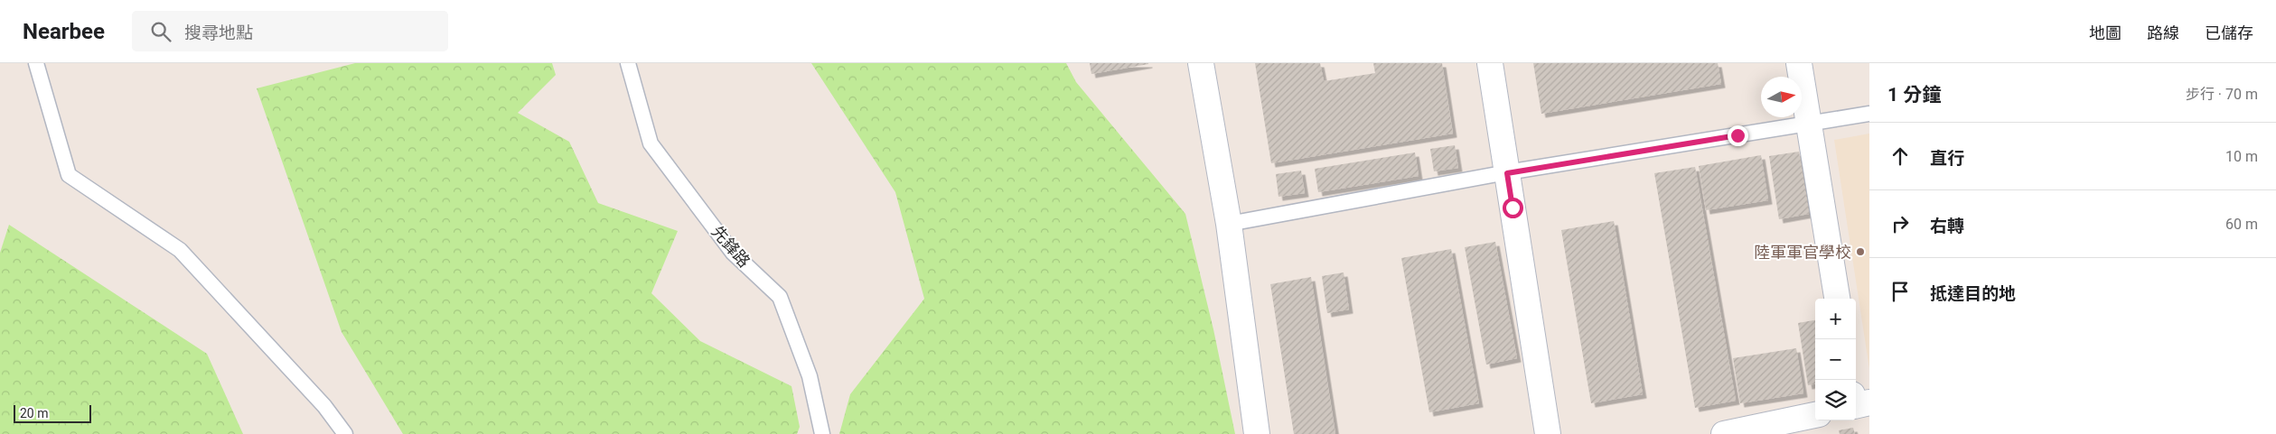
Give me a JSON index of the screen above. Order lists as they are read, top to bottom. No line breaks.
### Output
{"streets":{"lane":["先鋒路"]},"places":["陸軍軍官學校"],"scale_bar":"20 m","north":"right","page":{"header":"Nearbee","search":"搜尋地點","nav":["地圖","路線","已儲存"],"heading":["1 分鐘","步行 · 70 m"],"list":[["直行","10 m"],["右轉","60 m"],"抵達目的地"],"map_buttons":["+","−"],"scale":"20 m"}}
